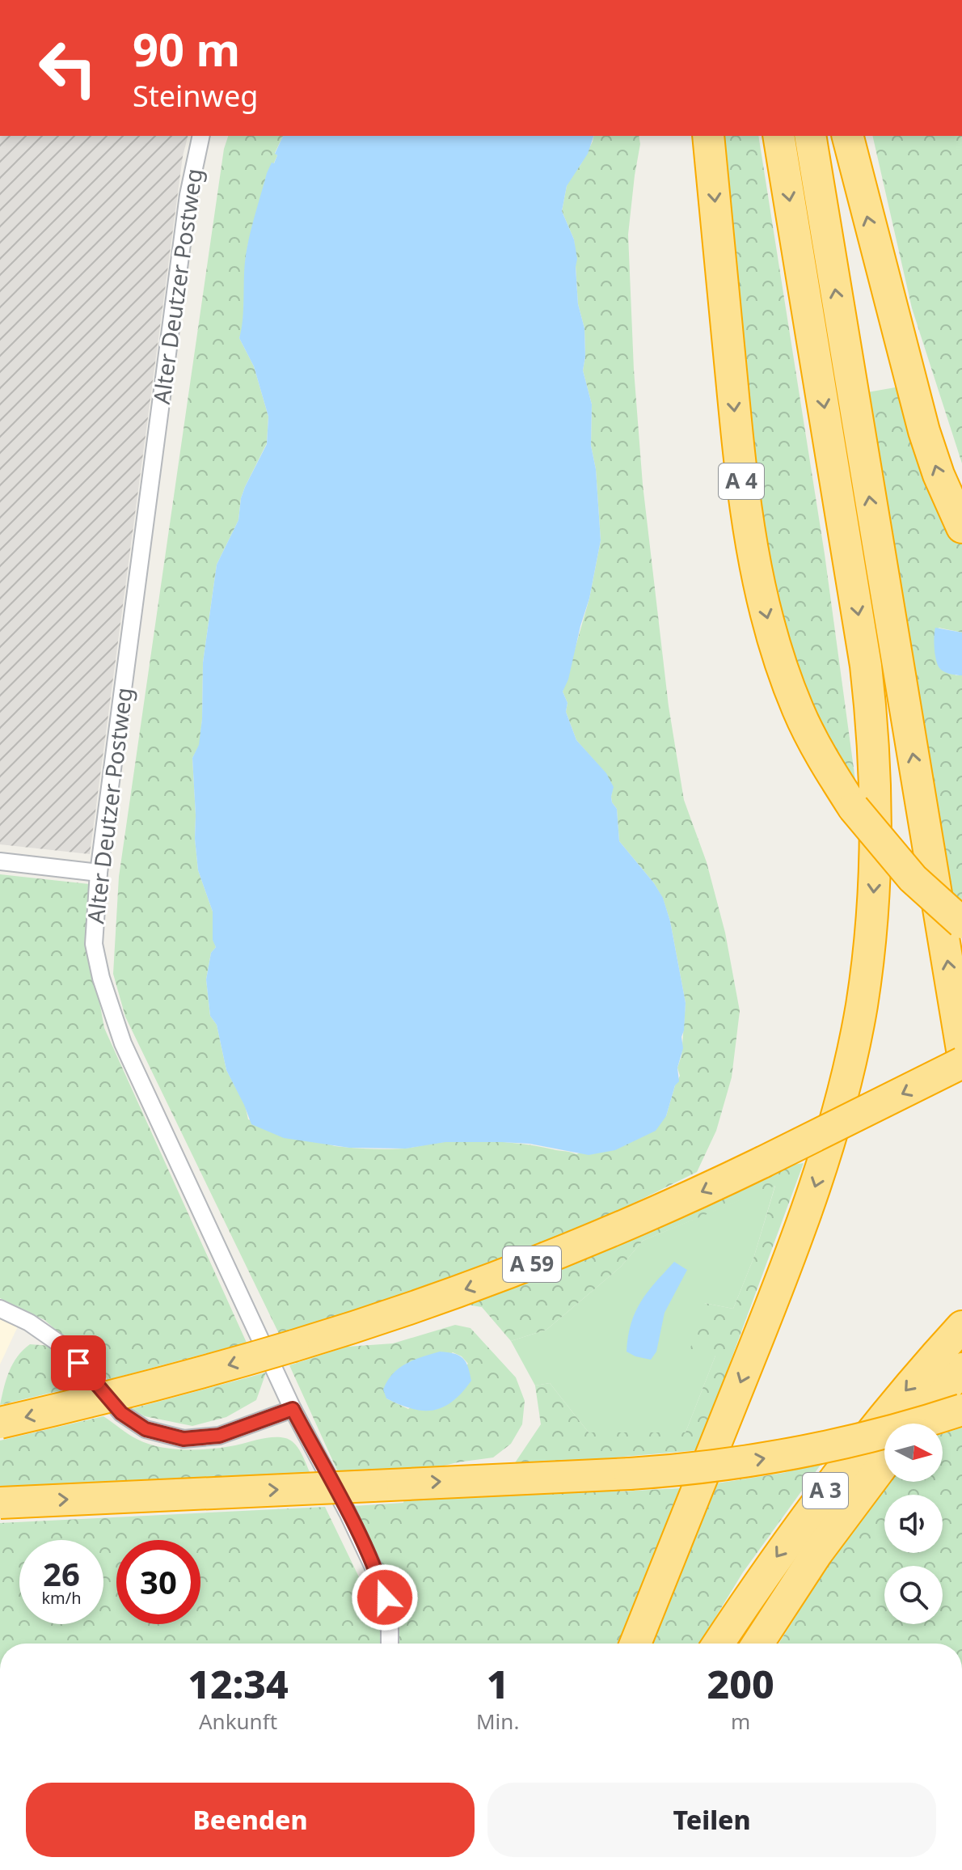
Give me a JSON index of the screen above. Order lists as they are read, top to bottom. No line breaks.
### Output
{"streets":{"highway":["A 4","A 59","A 3"],"street":["Alter Deutzer Postweg"]},"north":"right","page":{"turn":["90 m","Steinweg"],"speed":"26 km/h","limit":"30","eta":["12:34","Ankunft","1","Min.","200","m"],"buttons":["Beenden","Teilen"]}}
